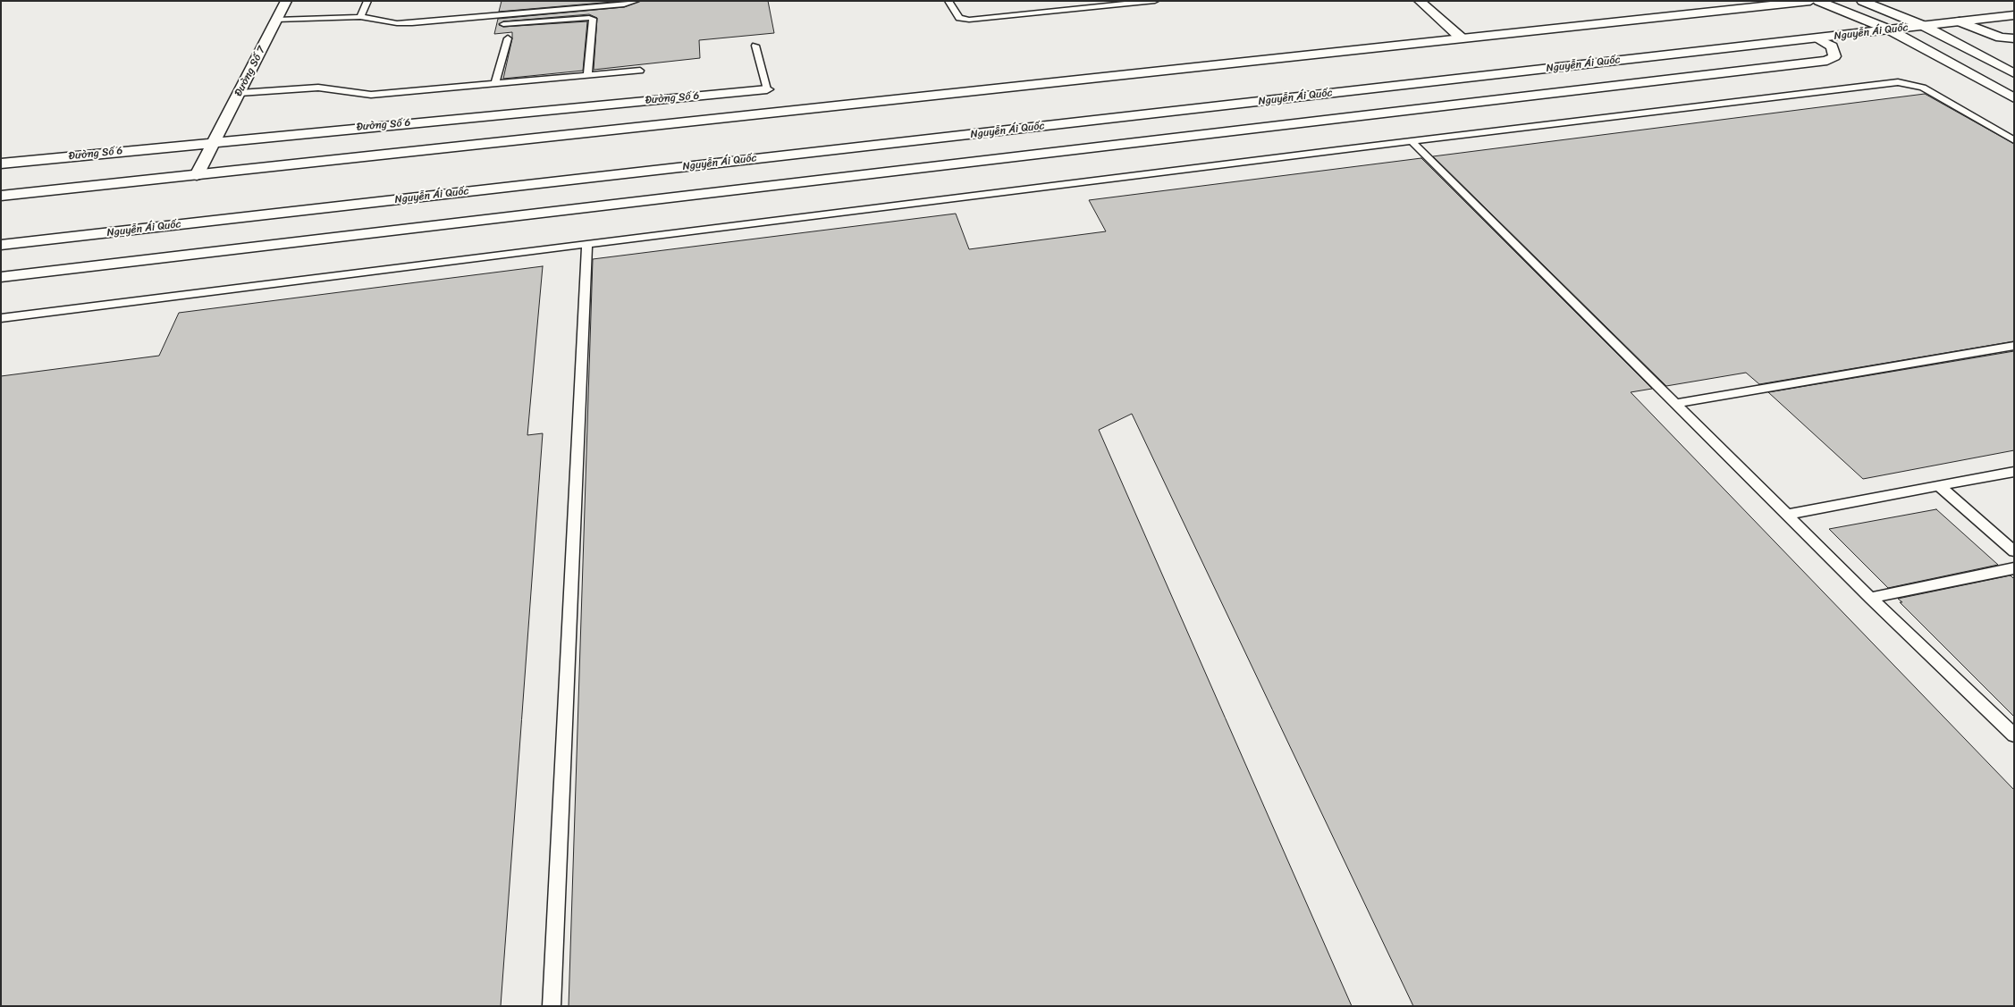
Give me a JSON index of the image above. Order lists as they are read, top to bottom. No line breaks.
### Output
{"streets":{"main road":["Nguyễn Ái Quốc","Đường Số 7","Đường Số 6"]},"crossings":[["Đường Số 7","Đường Số 6"]]}
